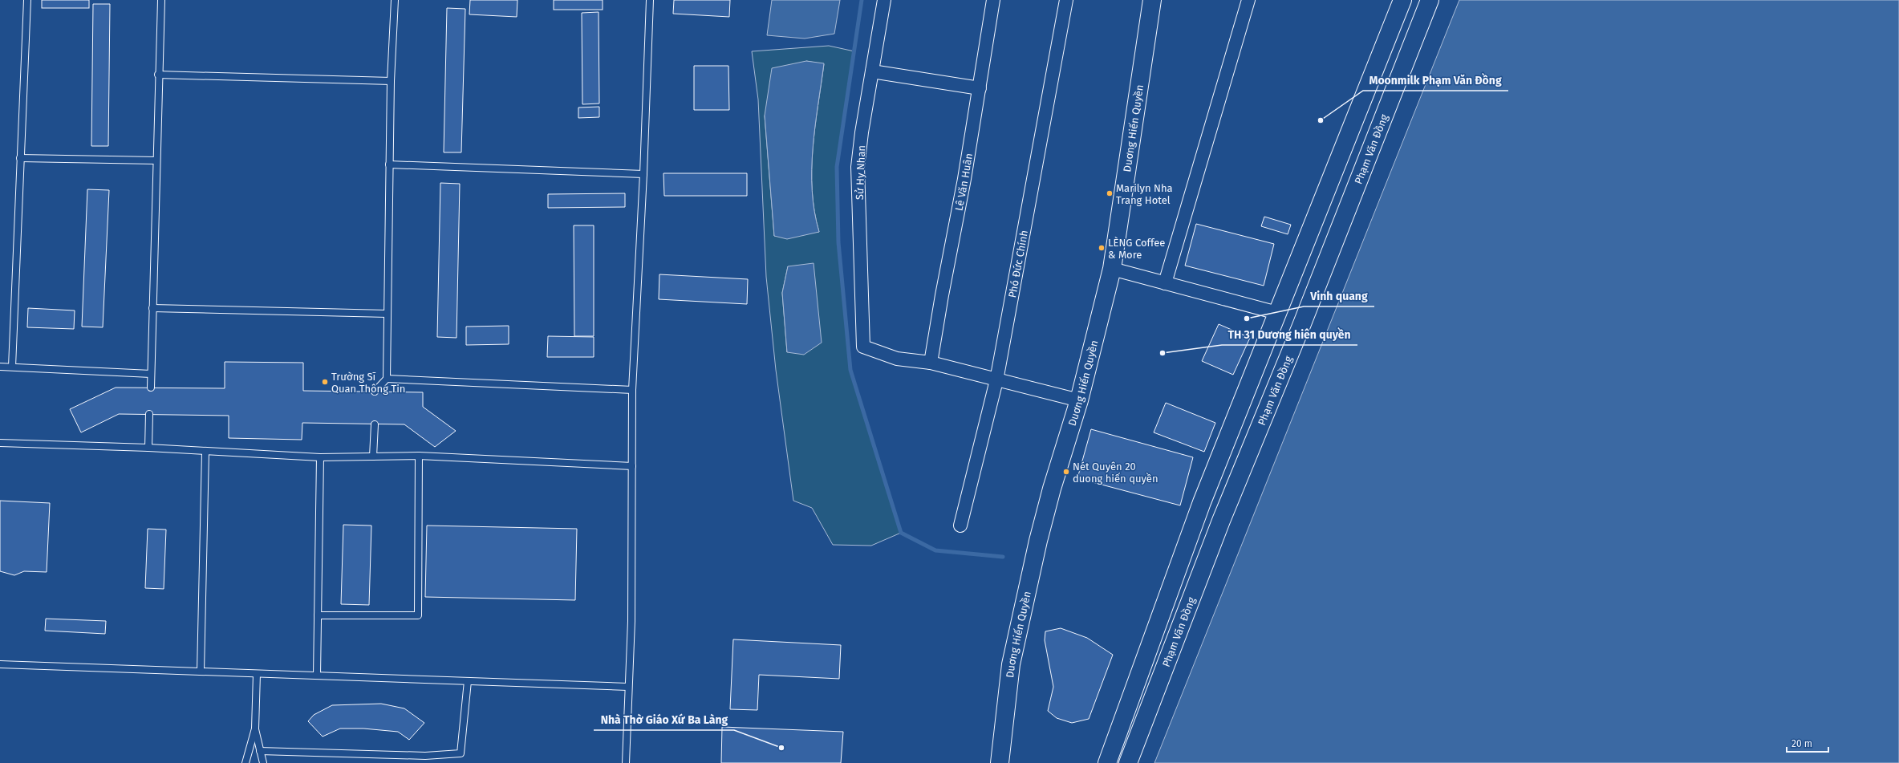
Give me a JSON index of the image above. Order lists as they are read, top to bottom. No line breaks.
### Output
{"streets":{"main road":["Duơng Hiến Quyền","Phạm Văn Đồng"],"street":["Sử Hy Nhan","Lê Văn Huân","Phó Đức Chính"]},"crossings":[["Sử Hy Nhan","Lê Văn Huân"]],"places":["Moonmilk Phạm Văn Đồng","Marilyn Nha Trang Hotel","LÈNG Coffee & More","Vinh quang","TH 31 Dương hiên quyền","Trường Sĩ Quan Thông Tin","Nét Quyên 20 duong hiến quyền","Nhà Thờ Giáo Xứ Ba Làng"],"scale_bar":"20 m"}
